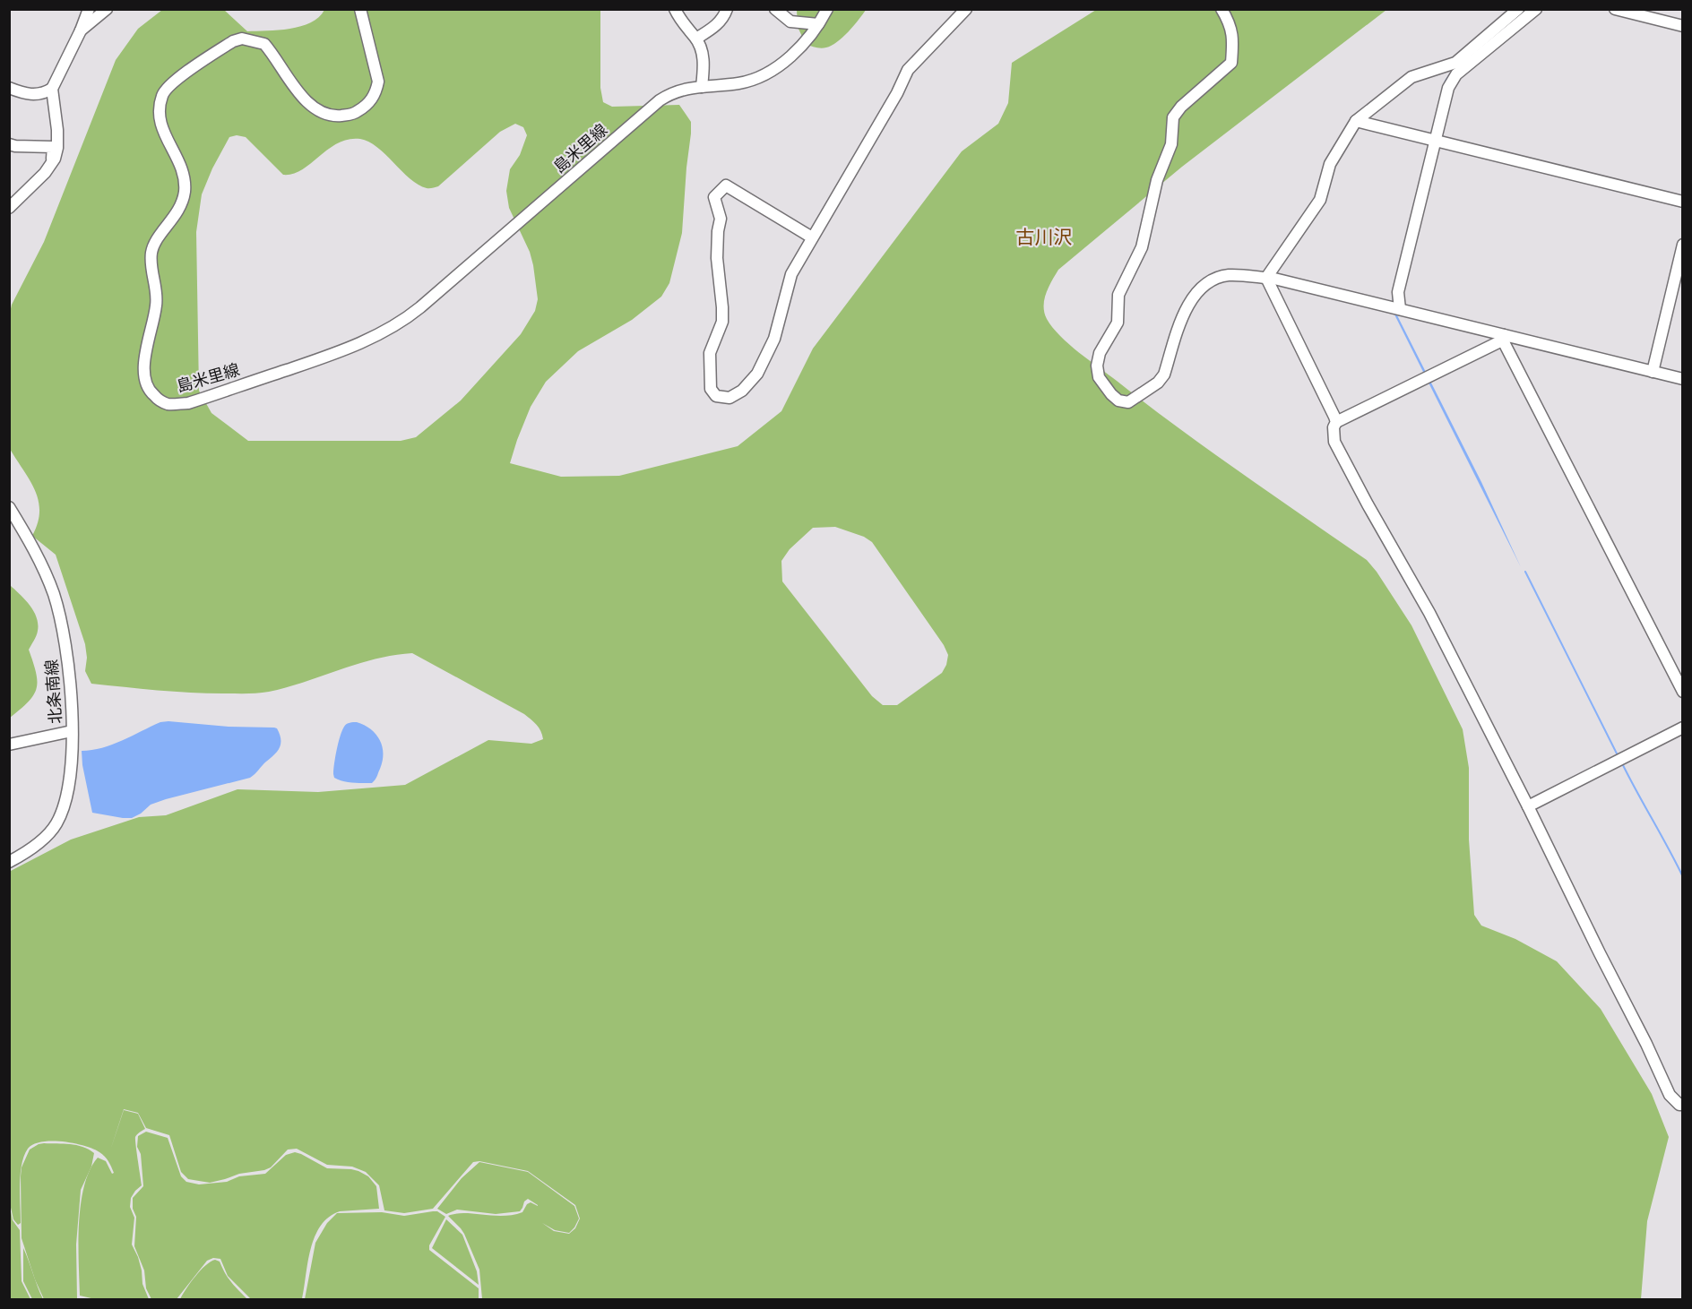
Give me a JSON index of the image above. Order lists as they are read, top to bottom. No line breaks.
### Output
{"streets":{"street":["島米里線","北条南線"]},"districts":["古川沢"]}
